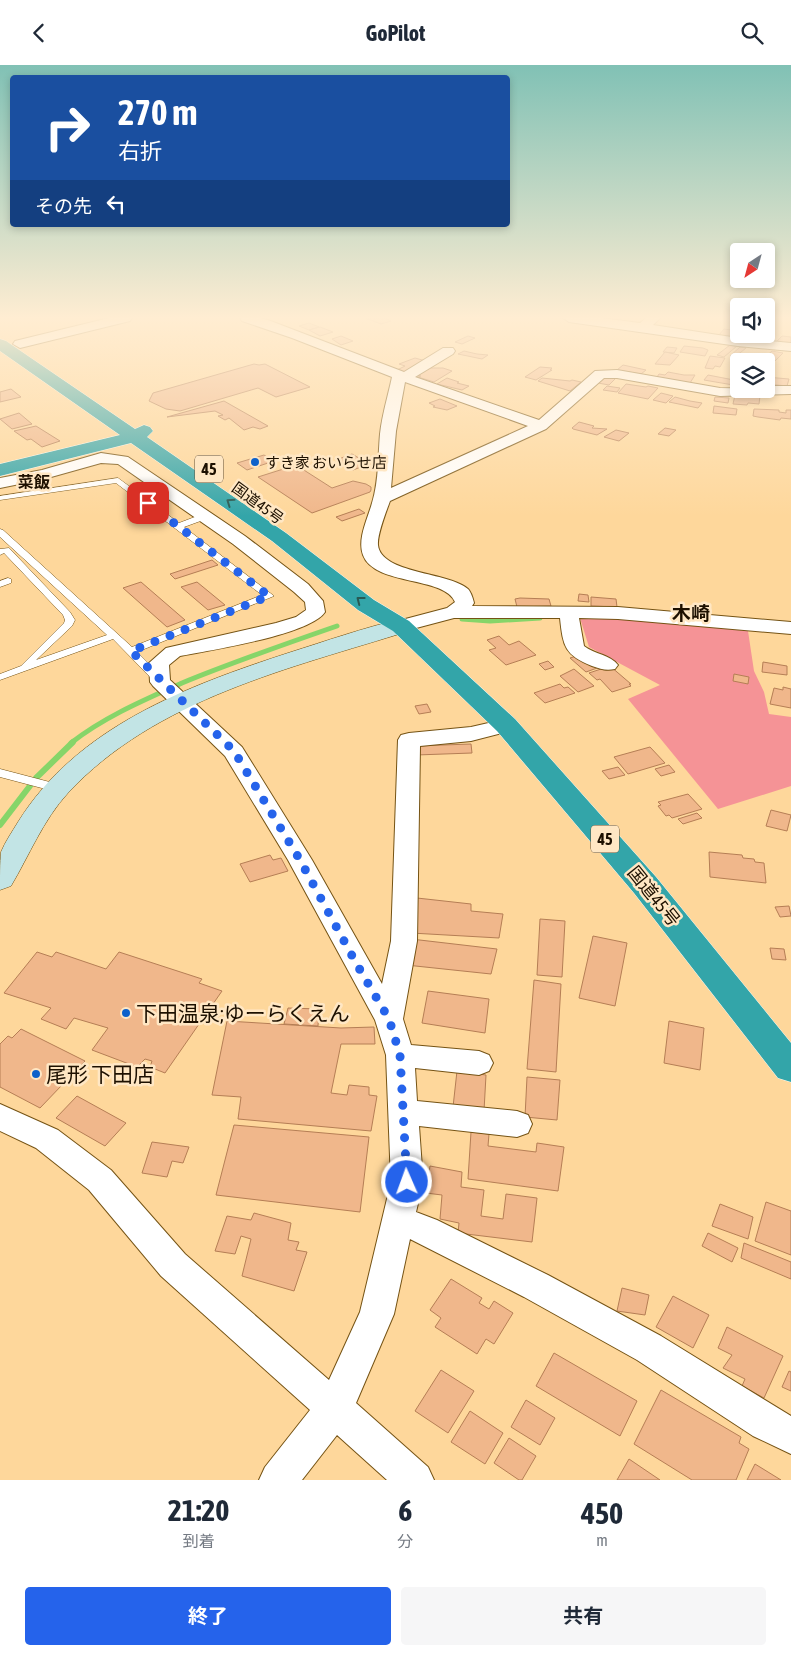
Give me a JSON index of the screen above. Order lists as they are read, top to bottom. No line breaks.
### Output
{"streets":{"highway":["45","国道45号"]},"districts":["菜飯","木崎"],"places":["すき家 おいらせ店","下田温泉;ゆーらくえん","尾形 下田店"],"north":"bottom left","page":{"header":"GoPilot","turn":["270 m","右折"],"then":"その先","eta":["21:20","到着","6","分","450","m"],"buttons":["終了","共有"]}}
